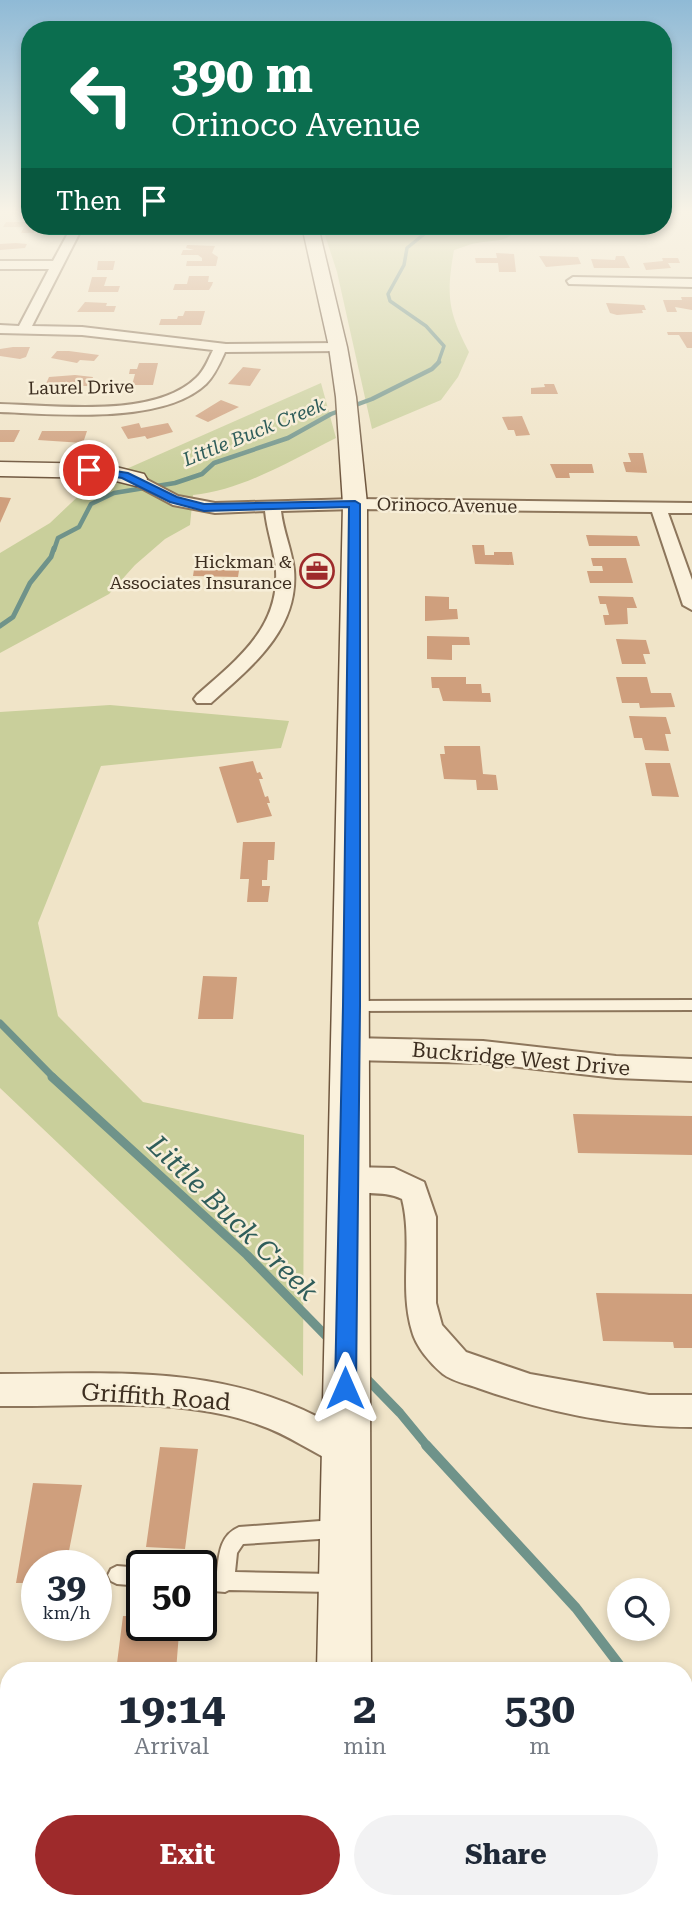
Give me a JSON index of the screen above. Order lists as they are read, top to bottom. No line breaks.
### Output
{"streets":{"main road":["Orinoco Avenue"],"street":["Laurel Drive","Buckridge West Drive","Griffith Road"]},"water":["Little Buck Creek"],"places":{"office":["Hickman & Associates Insurance"]},"page":{"turn":["390 m","Orinoco Avenue"],"then":"Then","speed":"39 km/h","limit":"50","eta":["19:14","Arrival","2","min","530","m"],"buttons":["Exit","Share"]}}
